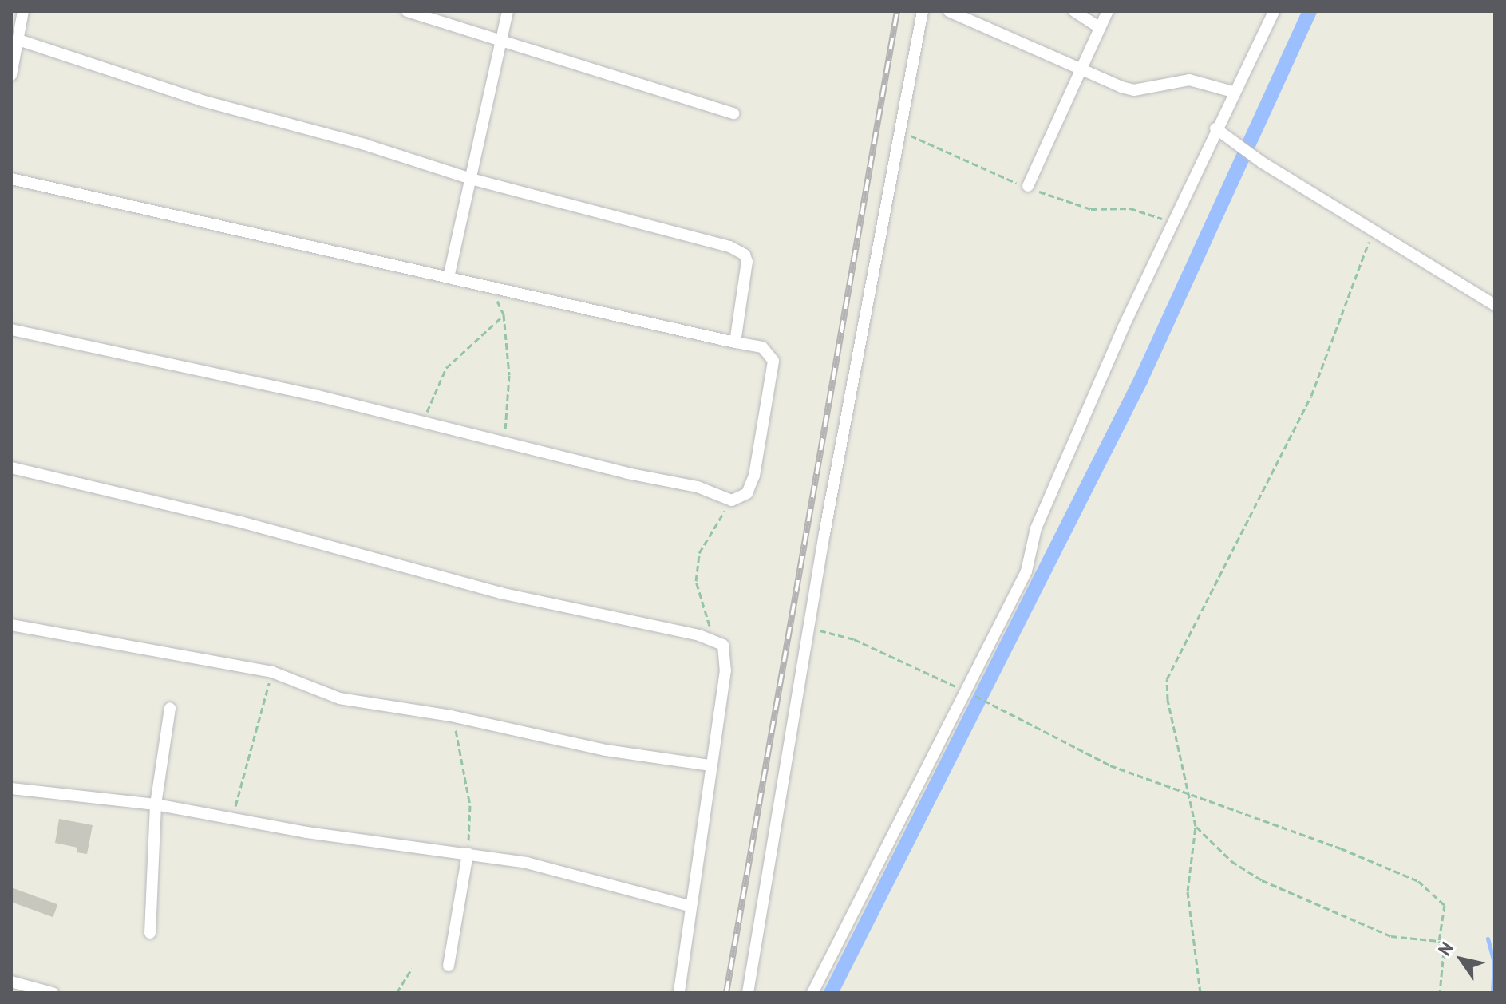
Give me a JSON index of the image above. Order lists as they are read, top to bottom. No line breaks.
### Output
{"north":"top left"}
